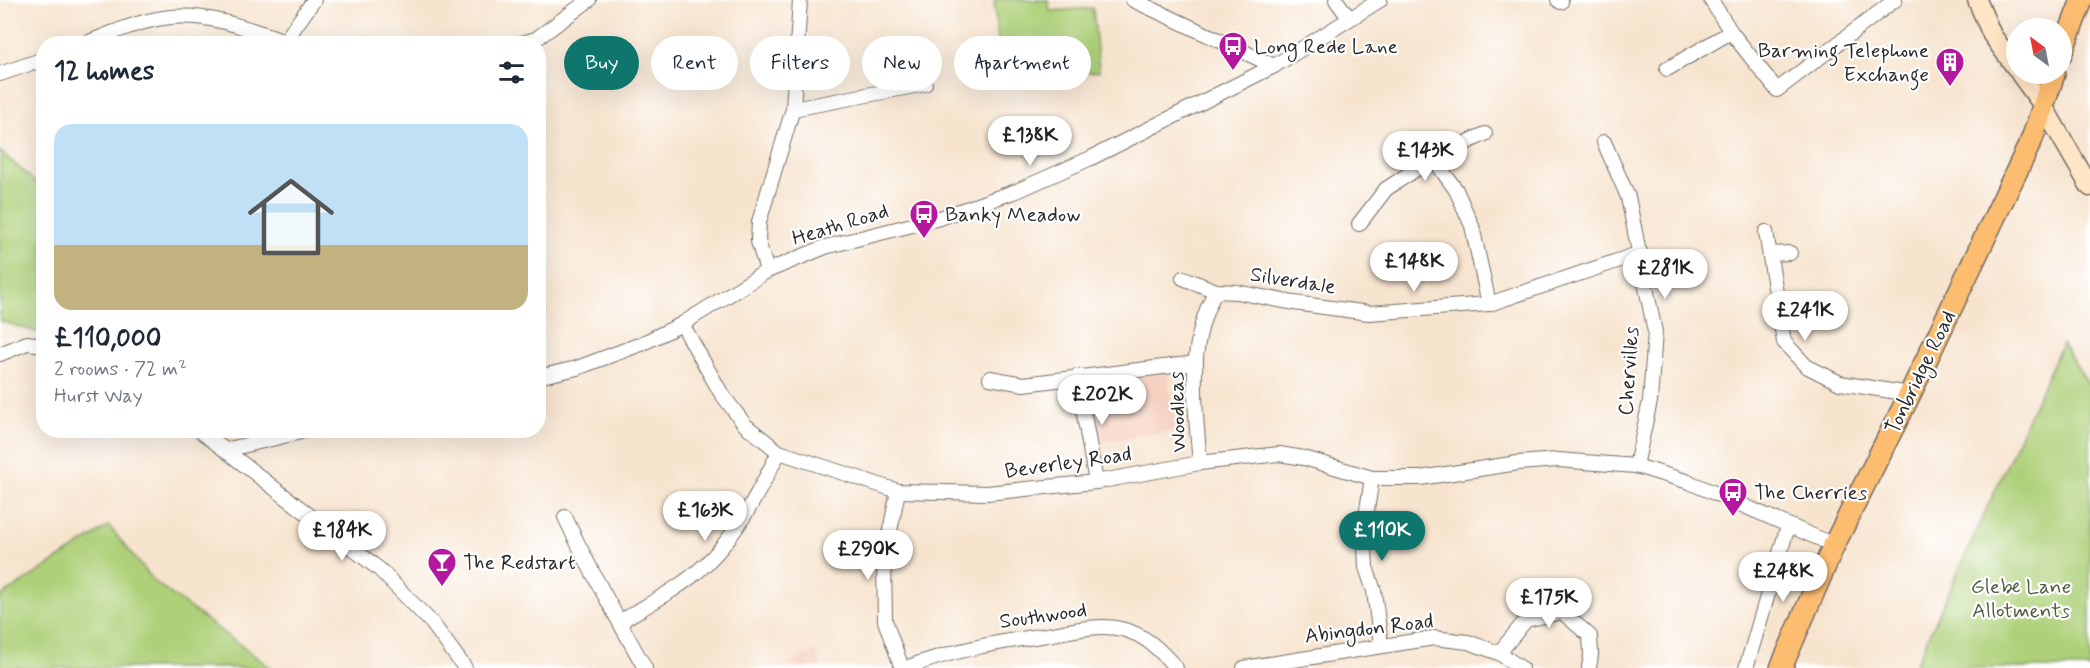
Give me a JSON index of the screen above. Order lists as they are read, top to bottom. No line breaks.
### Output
{"streets":{"main road":["Tonbridge Road"],"street":["Heath Road","Silverdale","Chervilles","Woodleas","Beverley Road","Southwood","Abingdon Road"]},"crossings":[["Heath Road","Beverley Road"],["Silverdale","Chervilles"],["Silverdale","Woodleas"],["Chervilles","Beverley Road"],["Tonbridge Road","Beverley Road"],["Woodleas","Beverley Road"]],"parks":["Glebe Lane Allotments"],"places":{"bus stop":["Long Rede Lane","Banky Meadow","The Cherries"],"building":["Barming Telephone Exchange"],"bar":["The Redstart"]},"north":"top left","page":{"chip":["Buy","Rent","Filters","New","Apartment"],"heading":"12 homes","list":[{"name":"£110,000","note":"2 rooms · 72 m² · Hurst Way"}],"price":["£138K","£143K","£148K","£281K","£241K","£202K","£163K","£184K","£110K","£290K","£248K","£175K"]}}
